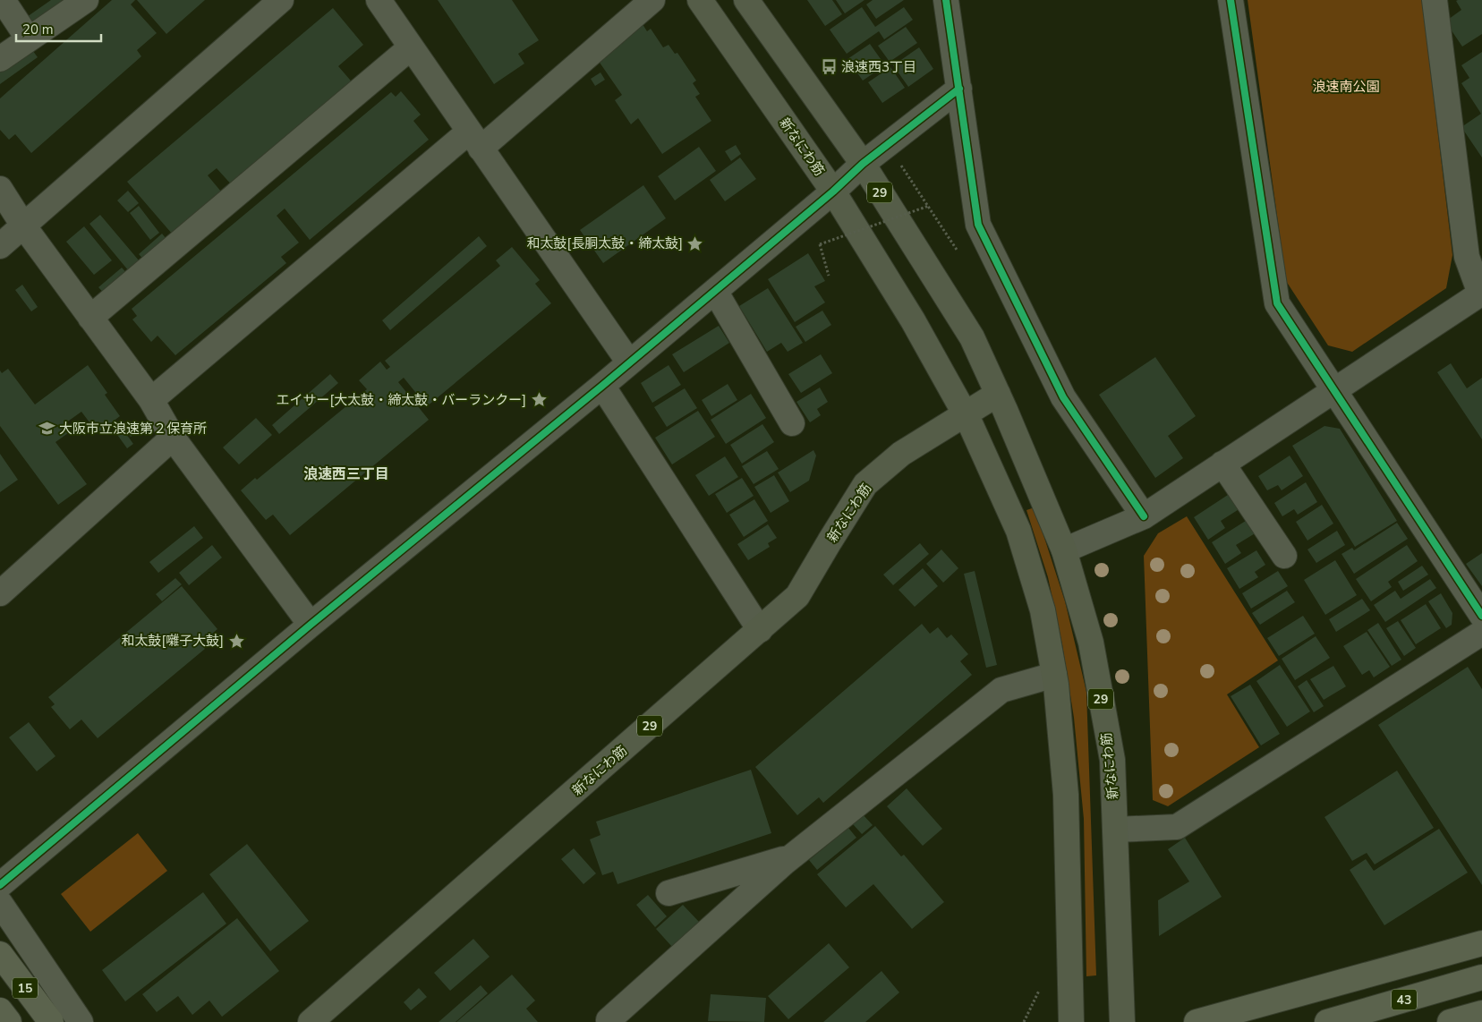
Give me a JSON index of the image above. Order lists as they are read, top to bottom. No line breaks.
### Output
{"streets":{"highway":["15","43"],"main road":["新なにわ筋","29"]},"districts":["浪速西三丁目"],"parks":["浪速南公園"],"places":{"bus stop":["浪速西3丁目"],"place":["和太鼓[長胴太鼓・締太鼓]","エイサー[大太鼓・締太鼓・バーランクー]","和太鼓[囃子大鼓]"],"school or university":["大阪市立浪速第２保育所"]},"scale_bar":"20 m"}
